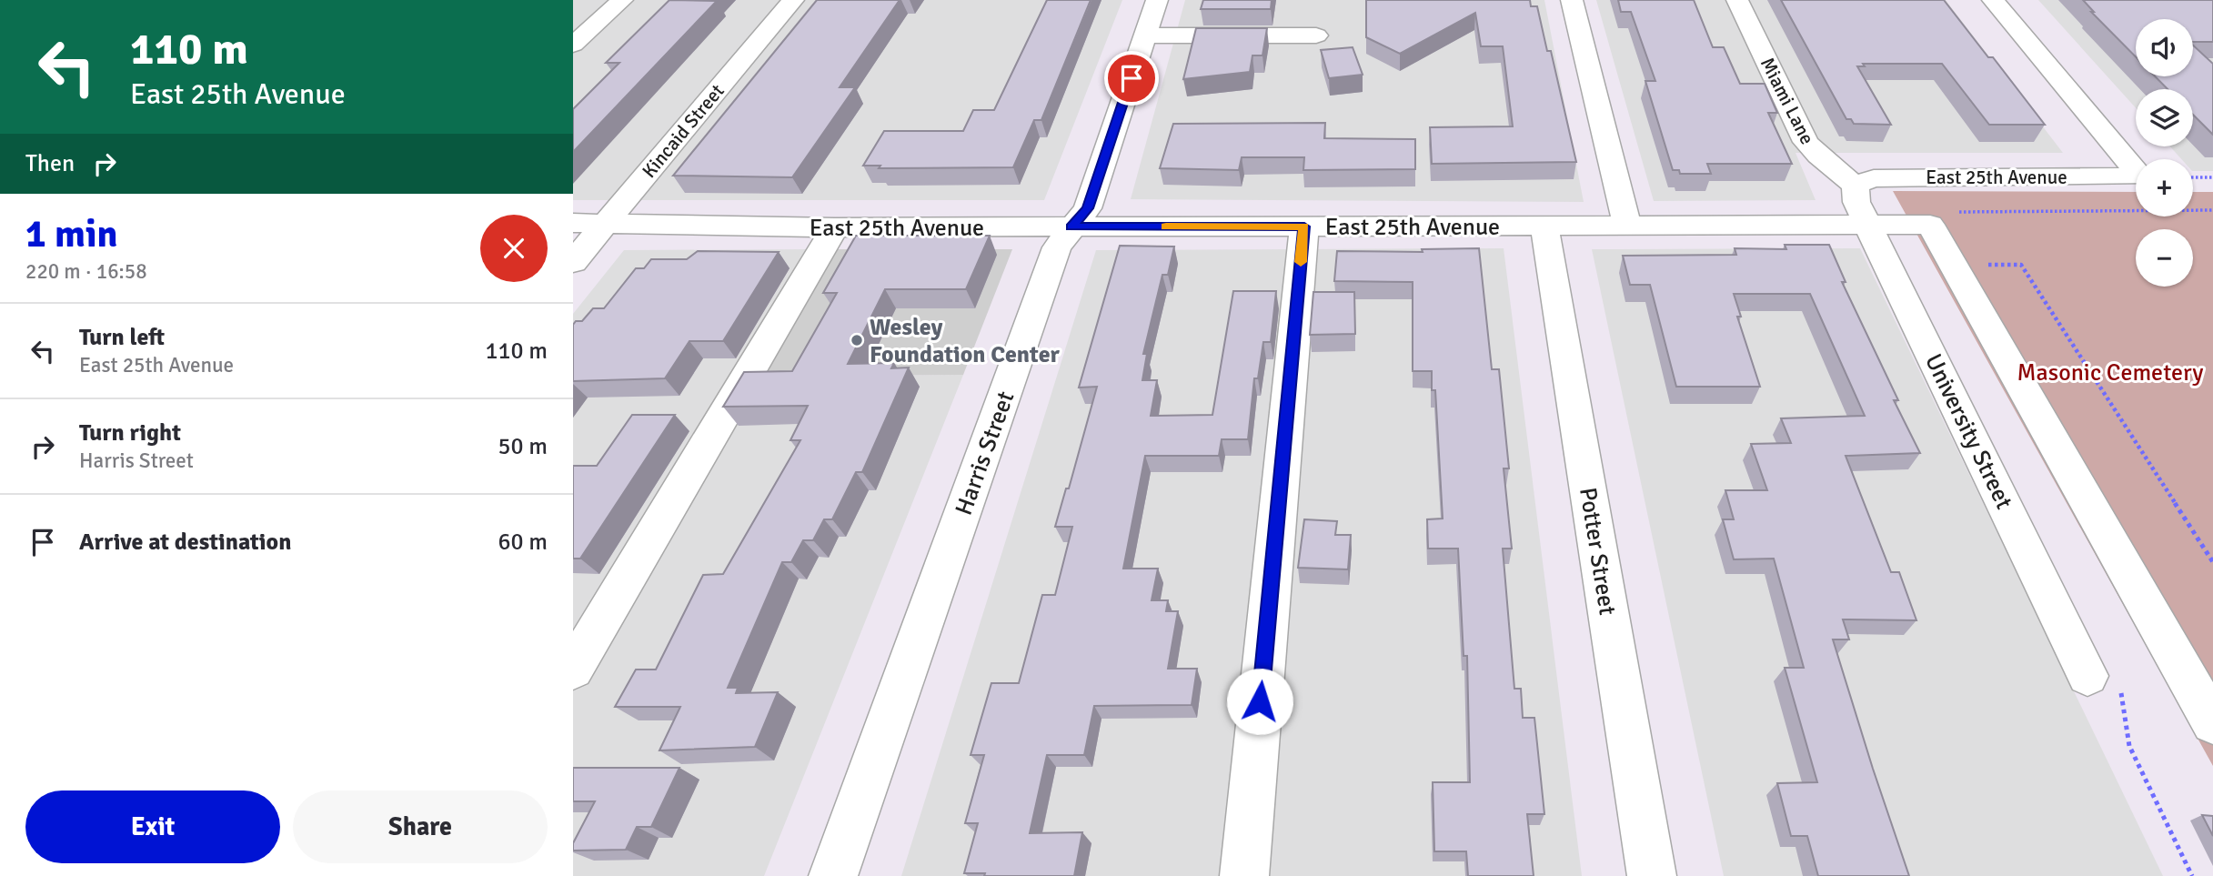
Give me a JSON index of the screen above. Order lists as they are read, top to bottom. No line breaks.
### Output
{"streets":{"street":["Miami Lane","Kincaid Street","East 25th Avenue","University Street","Harris Street","Potter Street"]},"crossings":[["Miami Lane","East 25th Avenue"],["Miami Lane","University Street"],["Kincaid Street","East 25th Avenue"],["East 25th Avenue","University Street"],["East 25th Avenue","Harris Street"],["East 25th Avenue","Potter Street"]],"parks":["Masonic Cemetery"],"places":["Wesley Foundation Center"],"page":{"turn":["110 m","East 25th Avenue"],"map_buttons":["+","−"],"then":"Then","heading":["1 min","220 m · 16:58"],"list":[{"name":"Turn left","note":"East 25th Avenue","value":"110 m"},{"name":"Turn right","note":"Harris Street","value":"50 m"},{"name":"Arrive at destination","value":"60 m"}],"buttons":["Exit","Share"]}}
